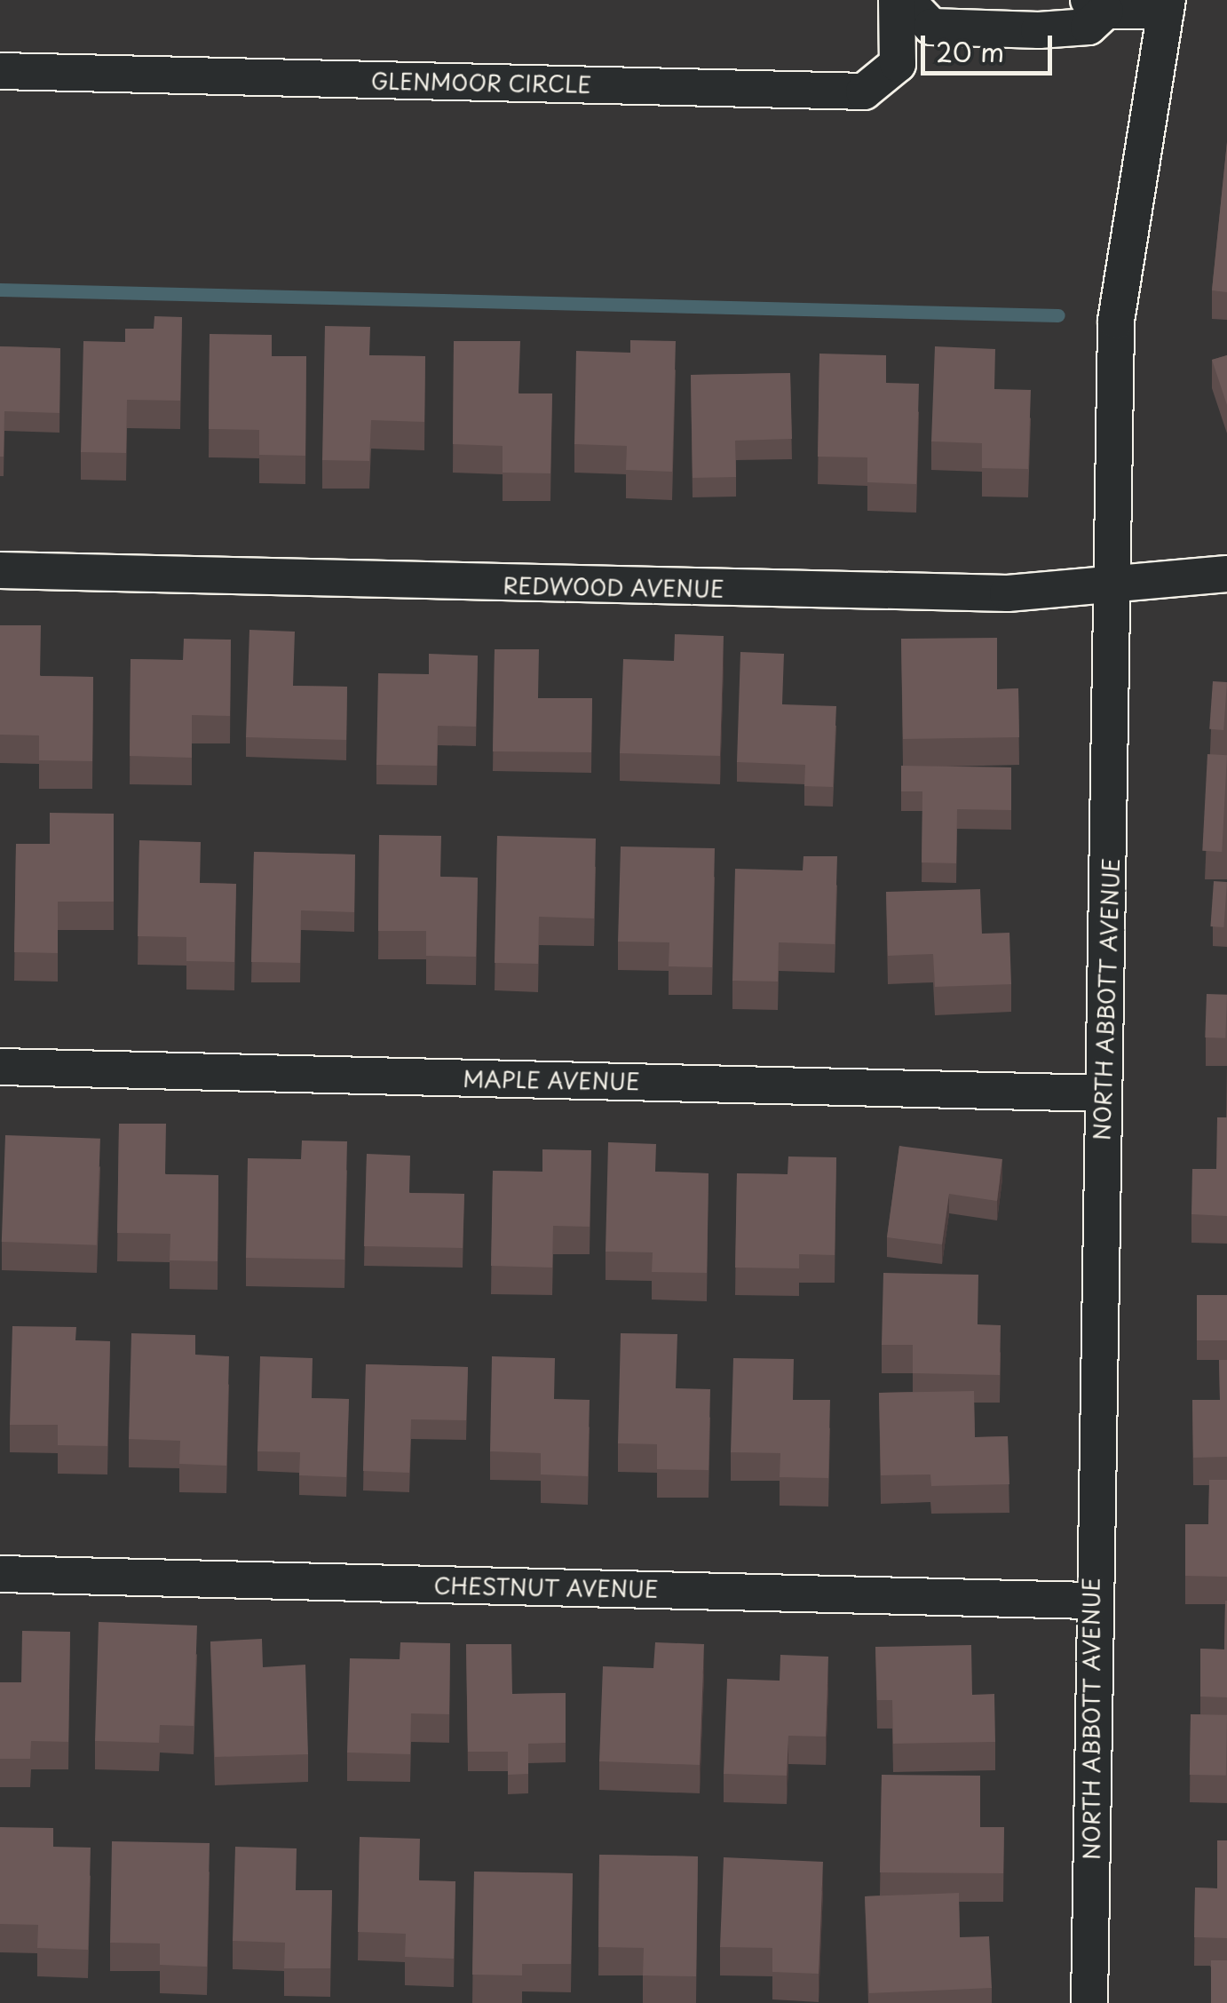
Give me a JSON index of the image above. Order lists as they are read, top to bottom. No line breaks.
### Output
{"streets":{"street":["GLENMOOR CIRCLE","REDWOOD AVENUE","NORTH ABBOTT AVENUE","MAPLE AVENUE","CHESTNUT AVENUE"]},"crossings":[["REDWOOD AVENUE","NORTH ABBOTT AVENUE"],["NORTH ABBOTT AVENUE","MAPLE AVENUE"],["NORTH ABBOTT AVENUE","CHESTNUT AVENUE"]],"scale_bar":"20 m"}
